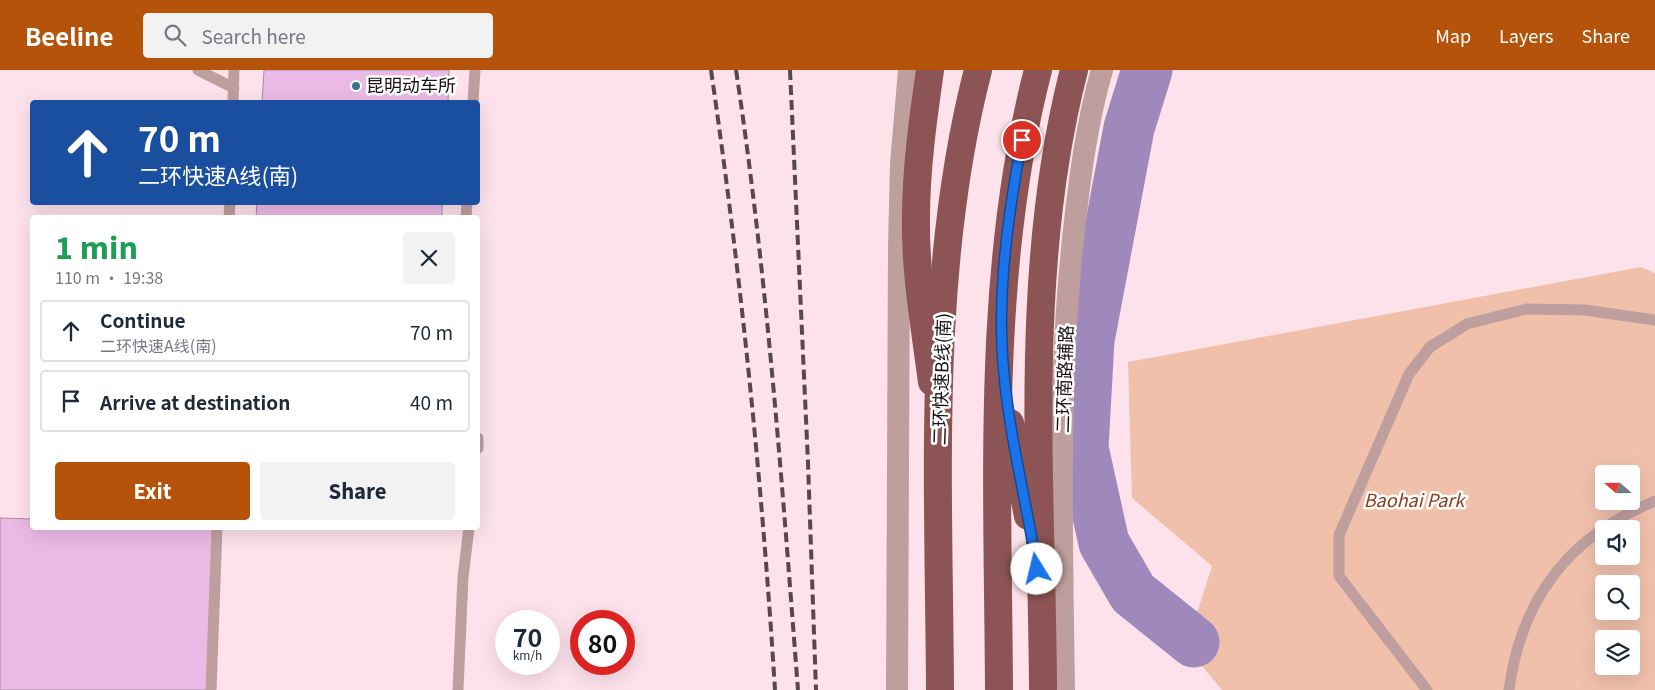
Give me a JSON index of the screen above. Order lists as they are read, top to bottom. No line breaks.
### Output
{"streets":{"highway":["二环快速B线(南)"],"street":["二环南路辅路"]},"parks":["Baohai Park"],"places":["昆明动车所"],"north":"left","page":{"header":"Beeline","search":"Search here","nav":["Map","Layers","Share"],"turn":["70 m","二环快速A线(南)"],"heading":["1 min","110 m · 19:38"],"list":[{"name":"Continue","note":"二环快速A线(南)","value":"70 m"},{"name":"Arrive at destination","value":"40 m"}],"buttons":["Exit","Share"],"speed":"70 km/h","limit":"80"}}
